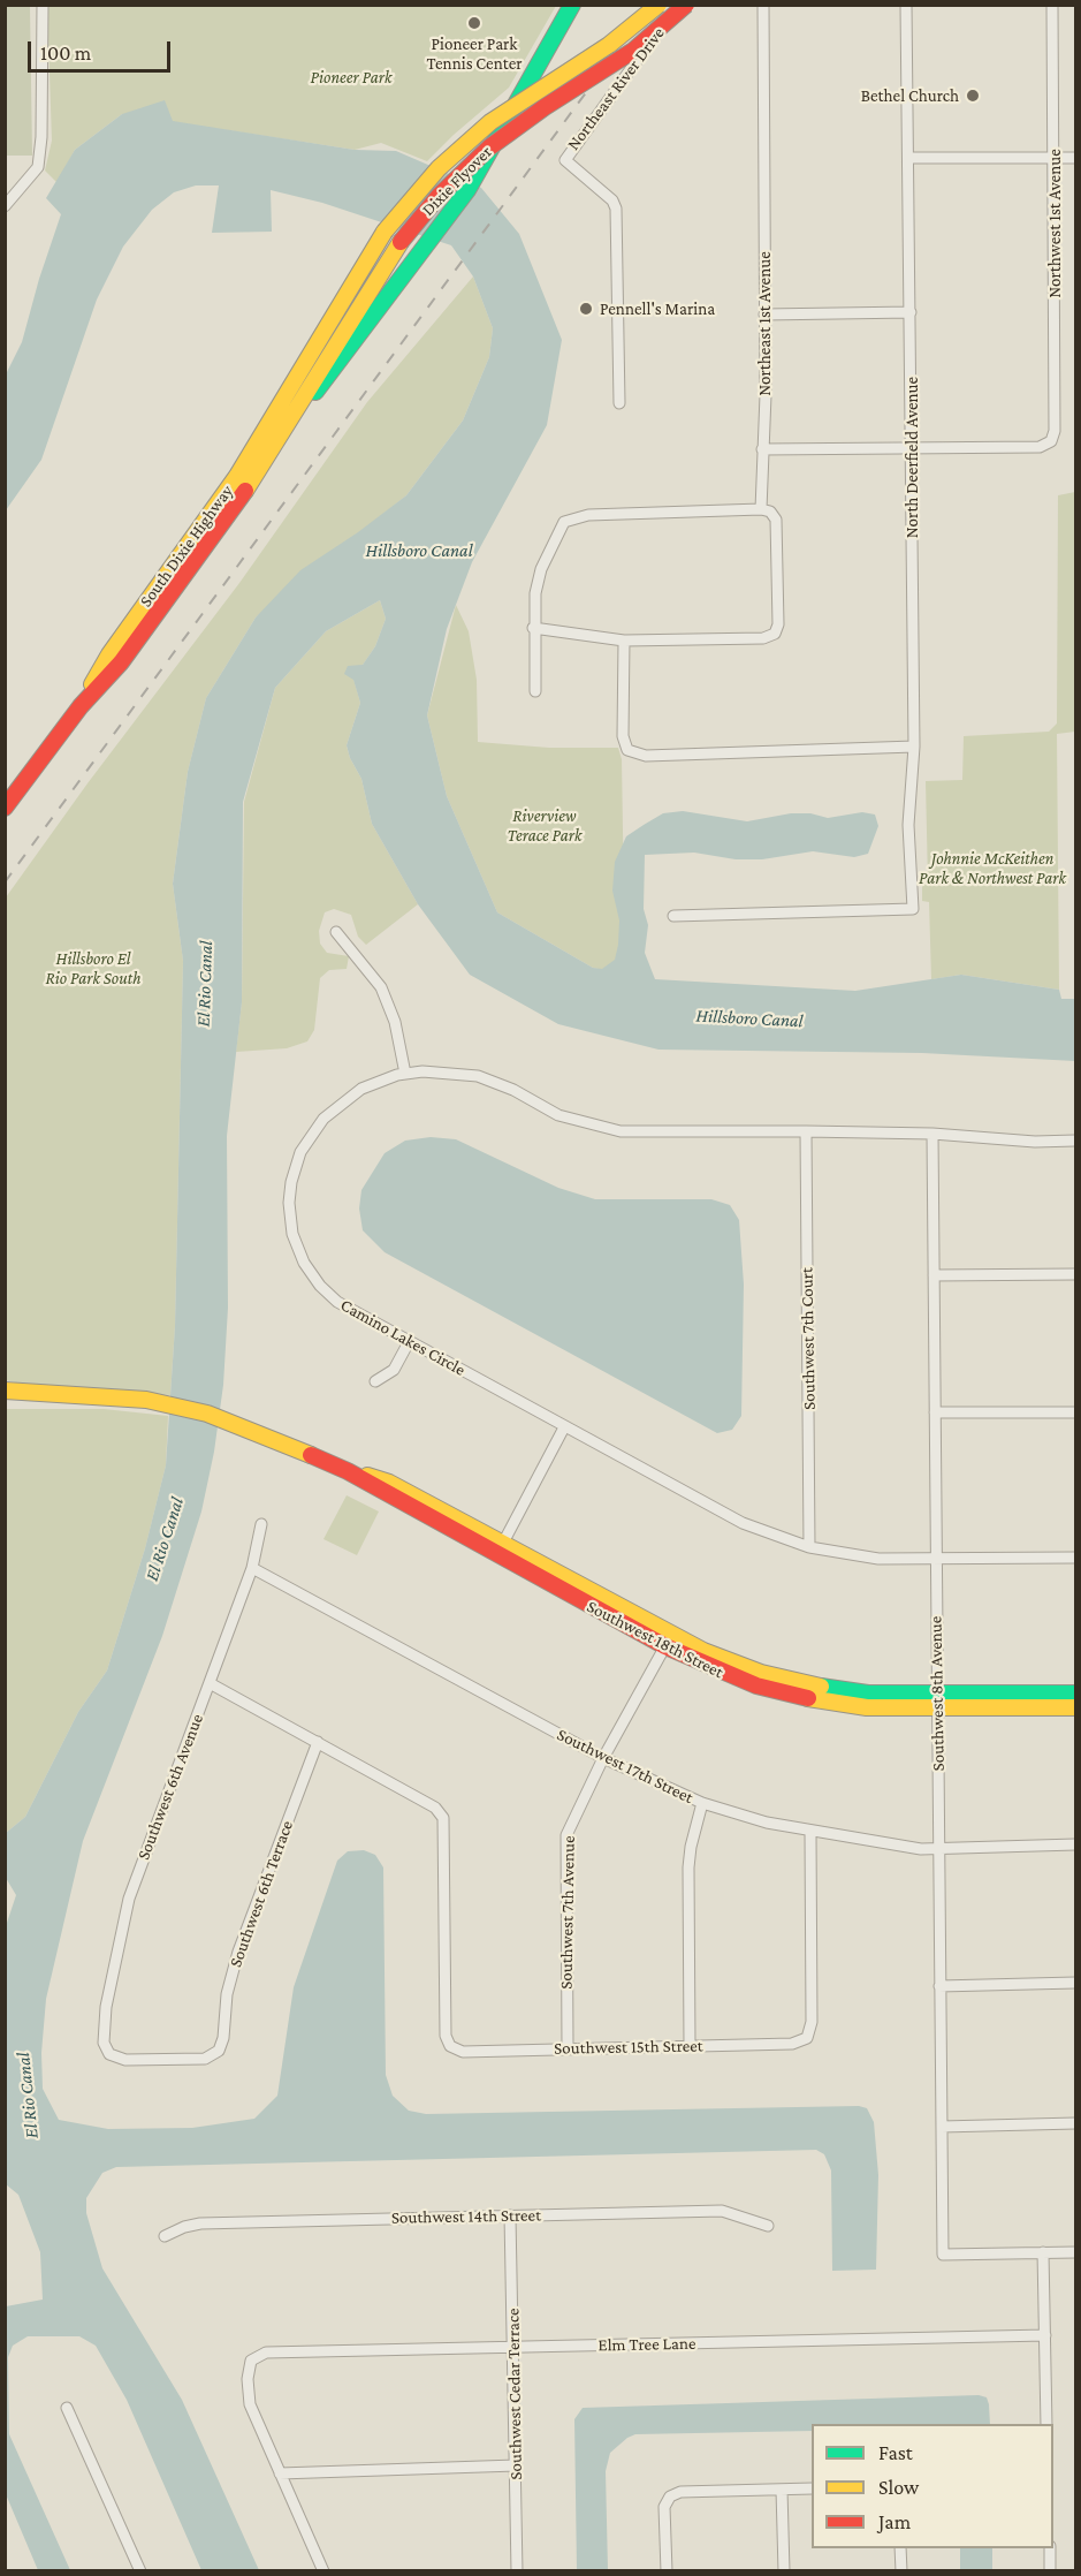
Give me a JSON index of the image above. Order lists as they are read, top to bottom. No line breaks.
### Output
{"streets":{"main road":["Dixie Flyover","South Dixie Highway","Southwest 18th Street"],"street":["Northeast River Drive","Northwest 1st Avenue","Northeast 1st Avenue","North Deerfield Avenue","Camino Lakes Circle","Southwest 7th Court","Southwest 8th Avenue","Southwest 17th Street","Southwest 6th Avenue","Southwest 6th Terrace","Southwest 7th Avenue","Southwest 15th Street","Southwest 14th Street","Elm Tree Lane","Southwest Cedar Terrace"]},"crossings":[["Dixie Flyover","South Dixie Highway"],["Northwest 1st Avenue","North Deerfield Avenue"],["Camino Lakes Circle","Southwest 7th Court"],["Camino Lakes Circle","Southwest 8th Avenue"],["Southwest 18th Street","Southwest 8th Avenue"],["Southwest 18th Street","Southwest 7th Avenue"],["Southwest 8th Avenue","Southwest 17th Street"],["Southwest 17th Street","Southwest 6th Avenue"],["Southwest 17th Street","Southwest 7th Avenue"],["Southwest 17th Street","Southwest 15th Street"],["Southwest 6th Avenue","Southwest 6th Terrace"],["Southwest 6th Terrace","Southwest 15th Street"],["Southwest 7th Avenue","Southwest 15th Street"],["Southwest 14th Street","Southwest Cedar Terrace"],["Elm Tree Lane","Southwest Cedar Terrace"]],"water":["Hillsboro Canal","El Rio Canal"],"parks":["Pioneer Park","Riverview Terace Park","Johnnie McKeithen Park & Northwest Park","Hillsboro El Rio Park South"],"places":["Pioneer Park Tennis Center","Bethel Church","Pennell's Marina"],"legend":["Fast","Slow","Jam"],"scale_bar":"100 m"}
